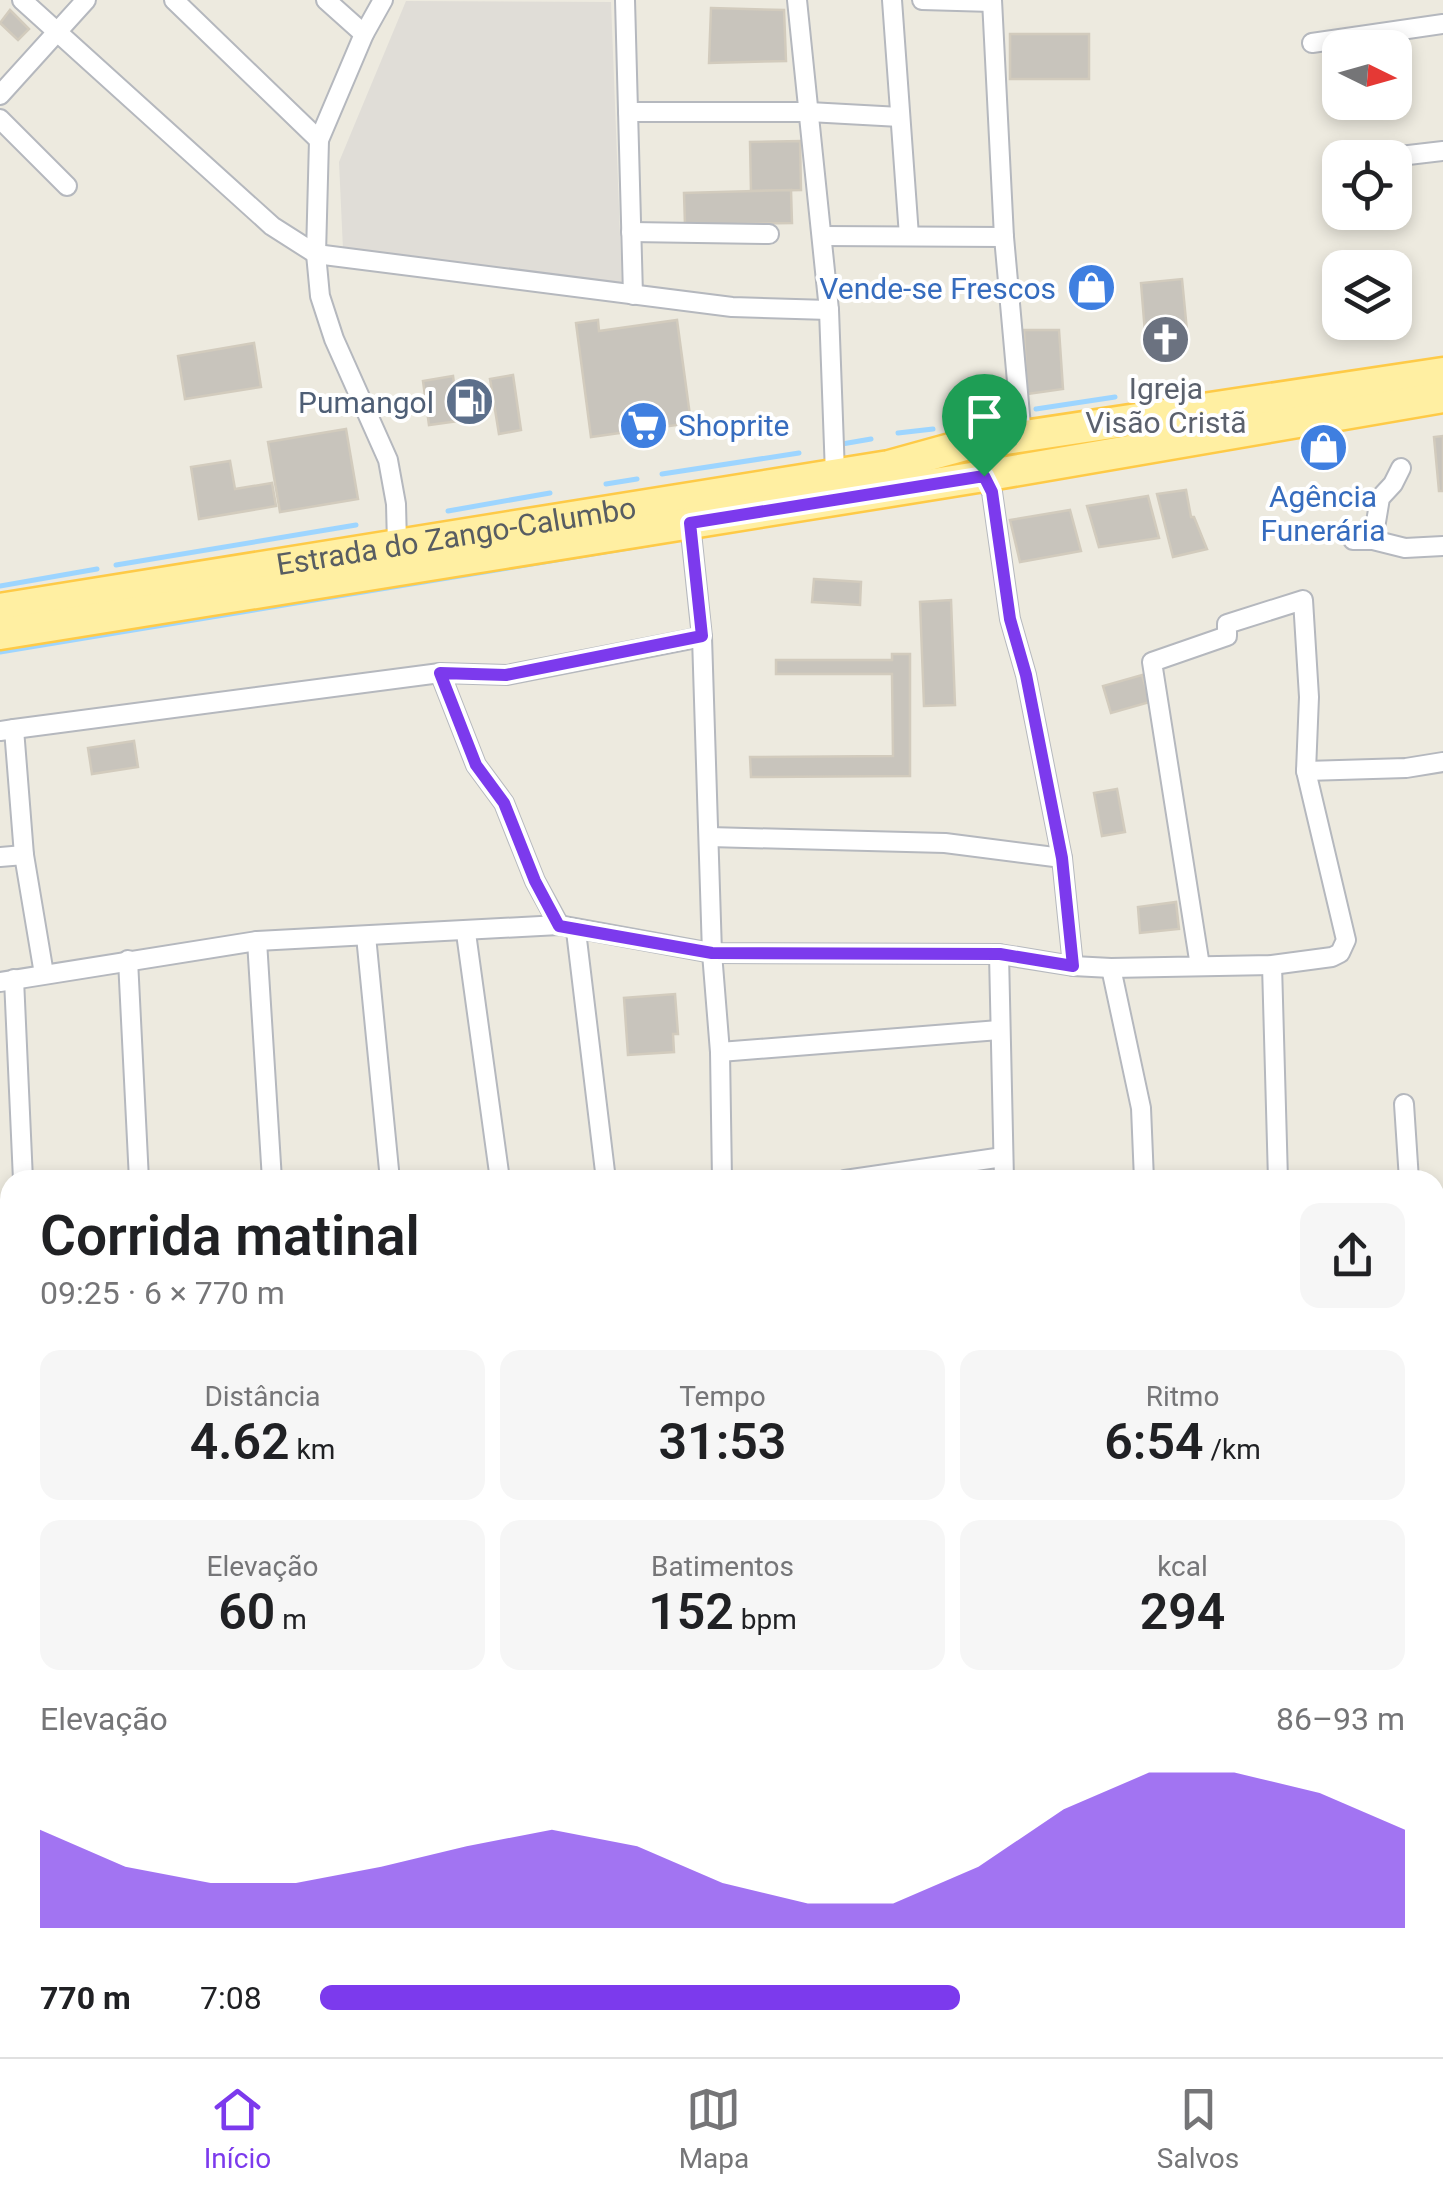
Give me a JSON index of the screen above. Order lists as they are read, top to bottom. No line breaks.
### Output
{"streets":{"main road":["Estrada do Zango-Calumbo"]},"places":{"shop":["Vende-se Frescos","Agência Funerária"],"church":["Igreja Visão Cristã"],"fuel station":["Pumangol"],"supermarket":["Shoprite"]},"north":"right","page":{"heading":["Corrida matinal","09:25 · 6 × 770 m"],"stats":[["Distância","4.62 km"],["Tempo","31:53"],["Ritmo","6:54 /km"],["Elevação","60 m"],["Batimentos","152 bpm"],["kcal","294"]],"chart":["Elevação","86–93 m"],"list":[{"name":"770 m","note":"7:08"}],"tabs":["Início","Mapa","Salvos"]}}
